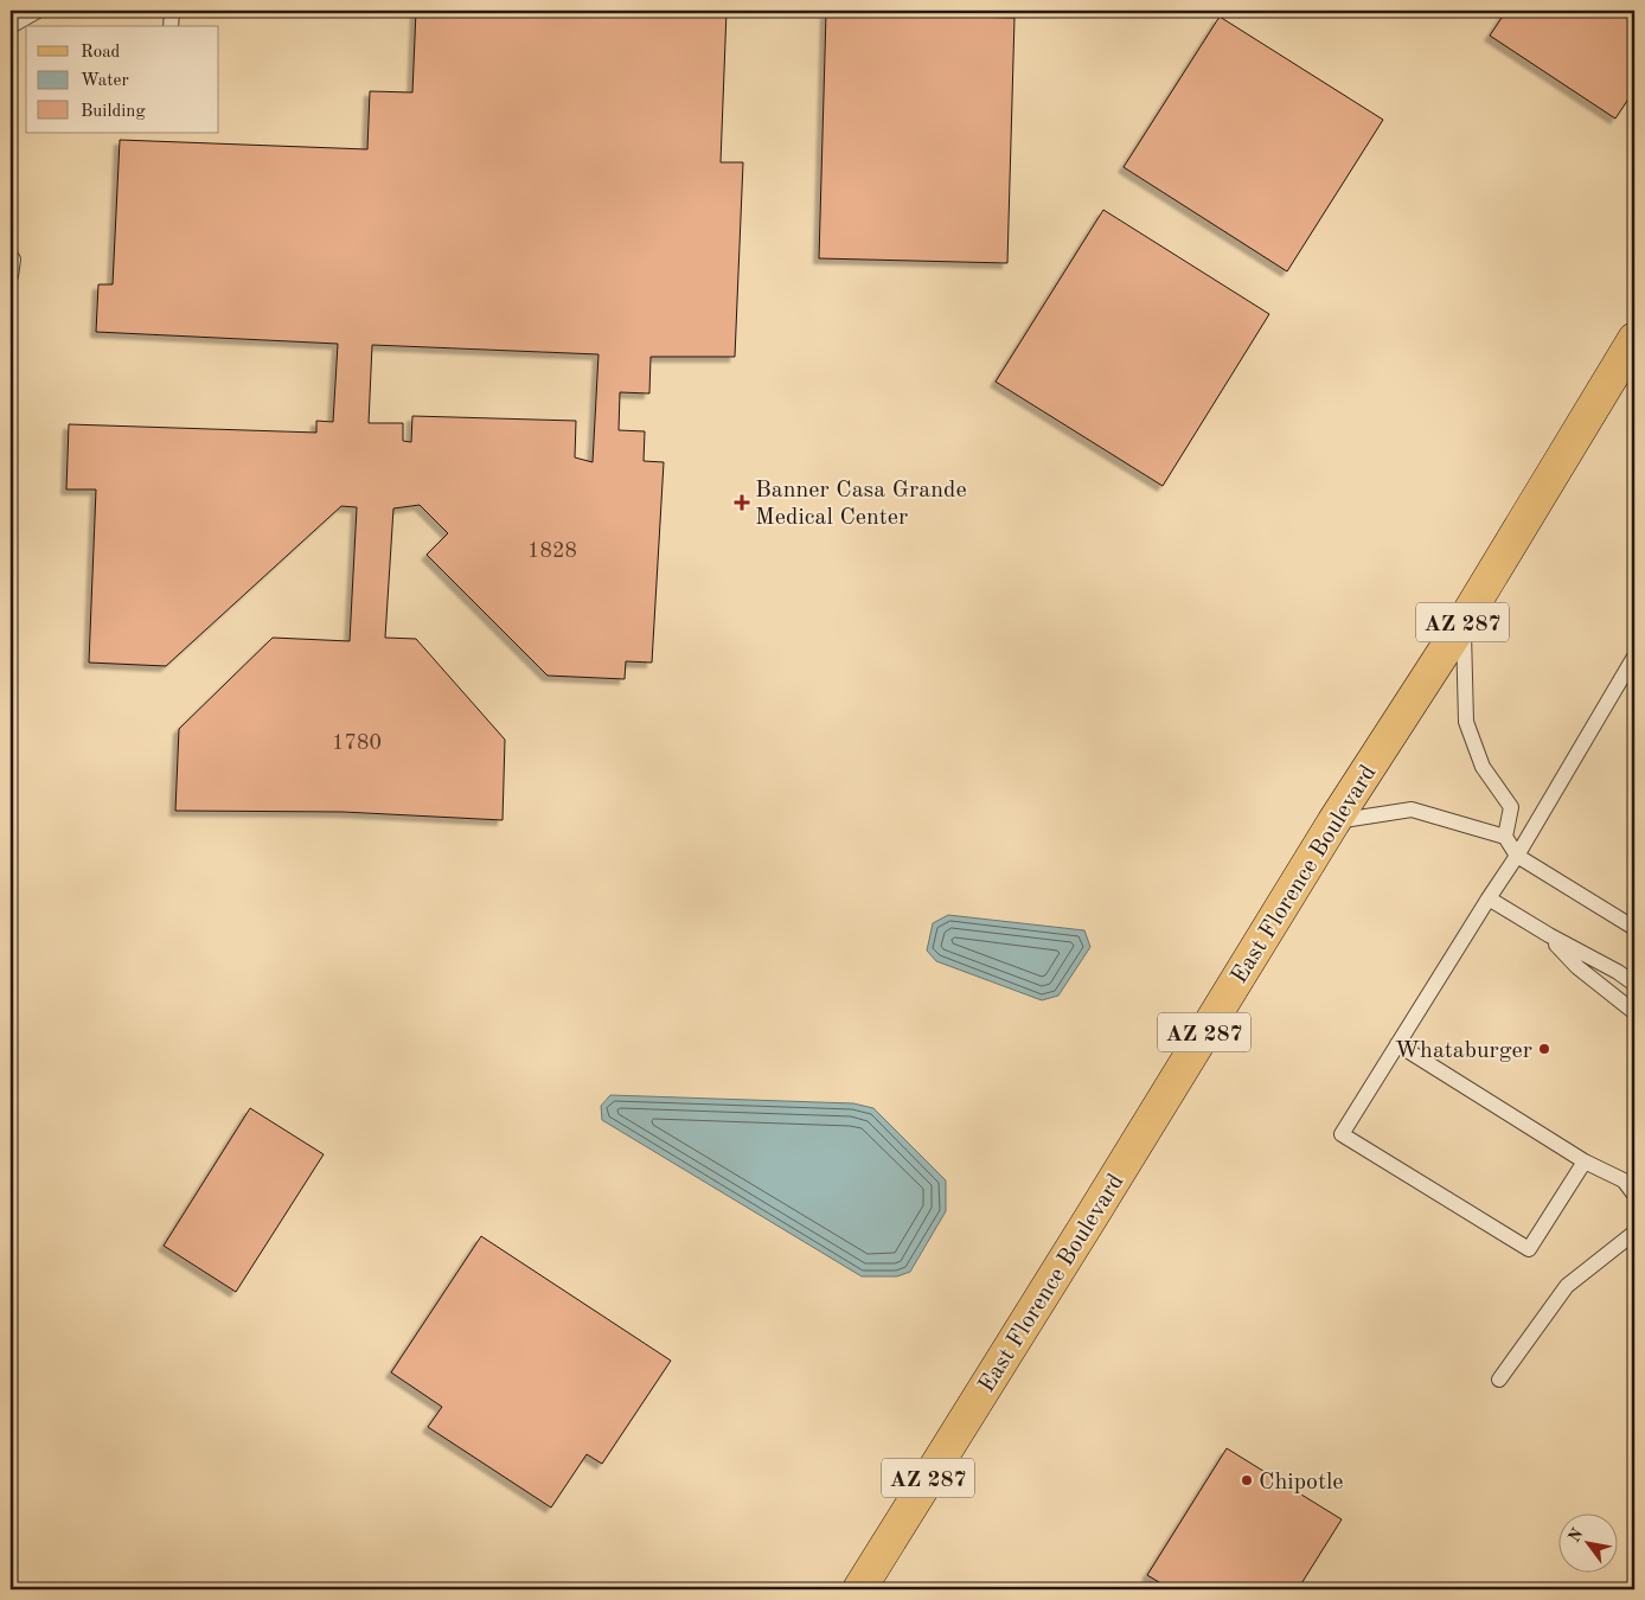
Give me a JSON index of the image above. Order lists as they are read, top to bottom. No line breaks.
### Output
{"streets":{"main road":["AZ 287","East Florence Boulevard"]},"places":{"health":["Banner Casa Grande Medical Center"],"other":["Whataburger","Chipotle"]},"house_numbers":["1828","1780"],"legend":["Road","Water","Building"],"north":"top left"}
